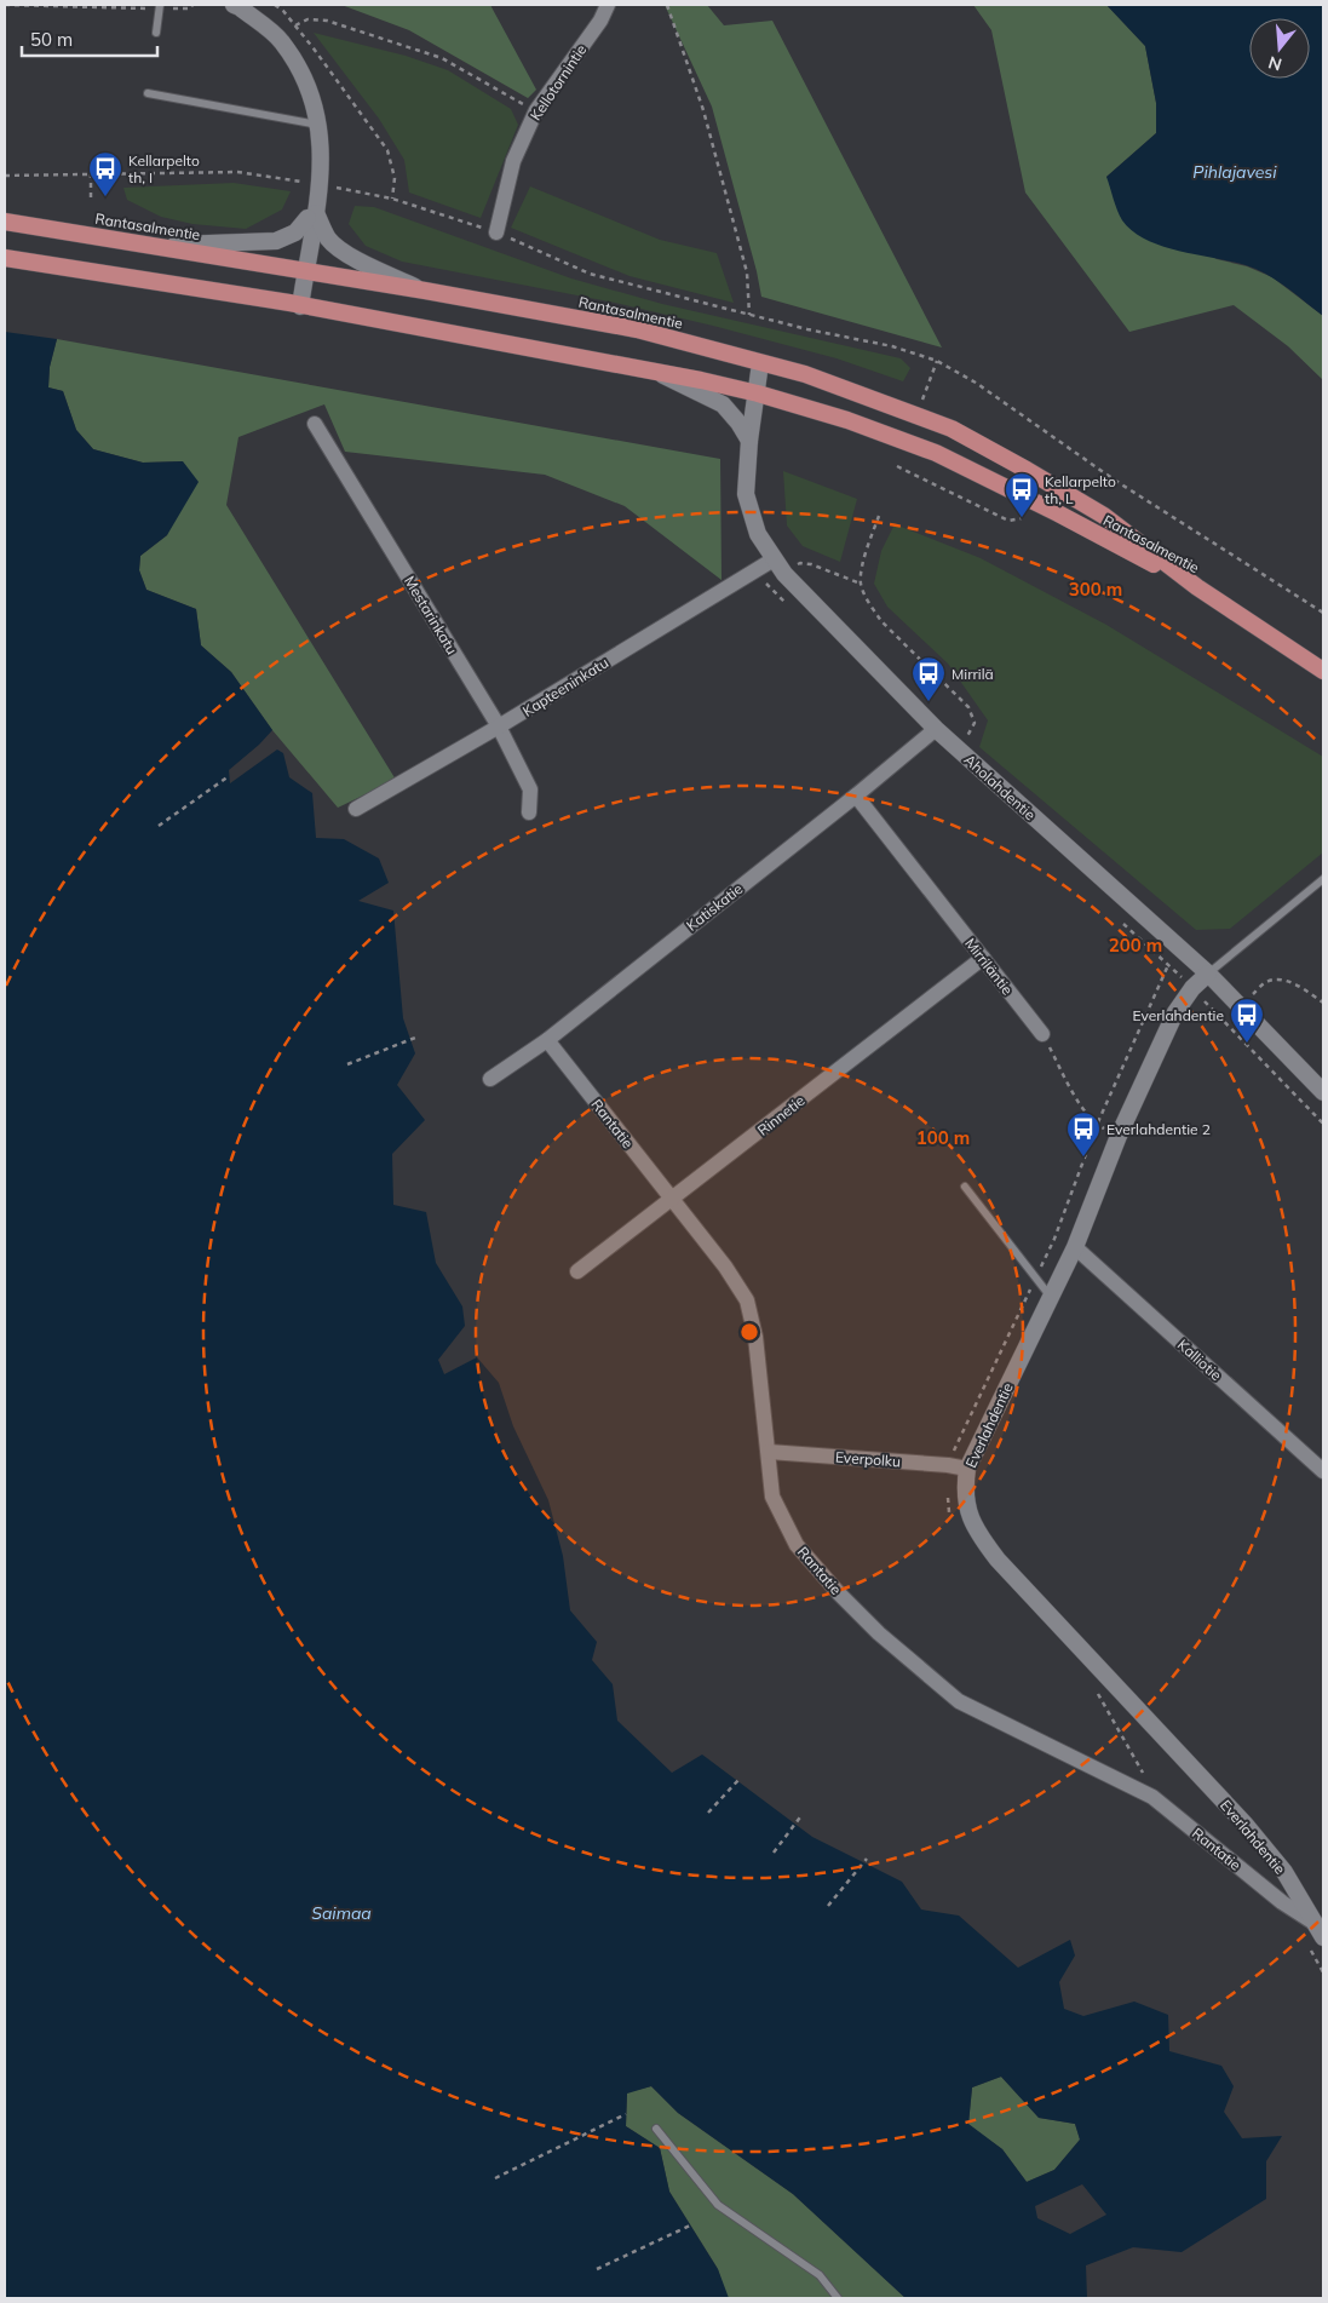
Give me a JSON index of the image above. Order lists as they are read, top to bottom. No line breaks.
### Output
{"streets":{"highway":["Rantasalmentie"],"street":["Kellotornintie","Mestarinkatu","Kapteeninkatu","Aholahdentie","Katiskatie","Mirriläntie","Rinnetie","Rantatie","Kalliotie","Everlahdentie","Everpolku"]},"crossings":[["Rantasalmentie","Aholahdentie"],["Mestarinkatu","Kapteeninkatu"],["Kapteeninkatu","Aholahdentie"],["Aholahdentie","Katiskatie"],["Aholahdentie","Everlahdentie"],["Katiskatie","Mirriläntie"],["Katiskatie","Rantatie"],["Mirriläntie","Rinnetie"],["Rinnetie","Rantatie"],["Rantatie","Everlahdentie"],["Rantatie","Everpolku"],["Kalliotie","Everlahdentie"],["Everlahdentie","Everpolku"]],"water":["Pihlajavesi","Saimaa"],"places":{"bus stop":["Kellarpelto th, I","Kellarpelto th, L","Mirrilä","Everlahdentie","Everlahdentie 2"]},"scale_bar":"50 m","north":"bottom","rings":["300 m","200 m","100 m"]}
